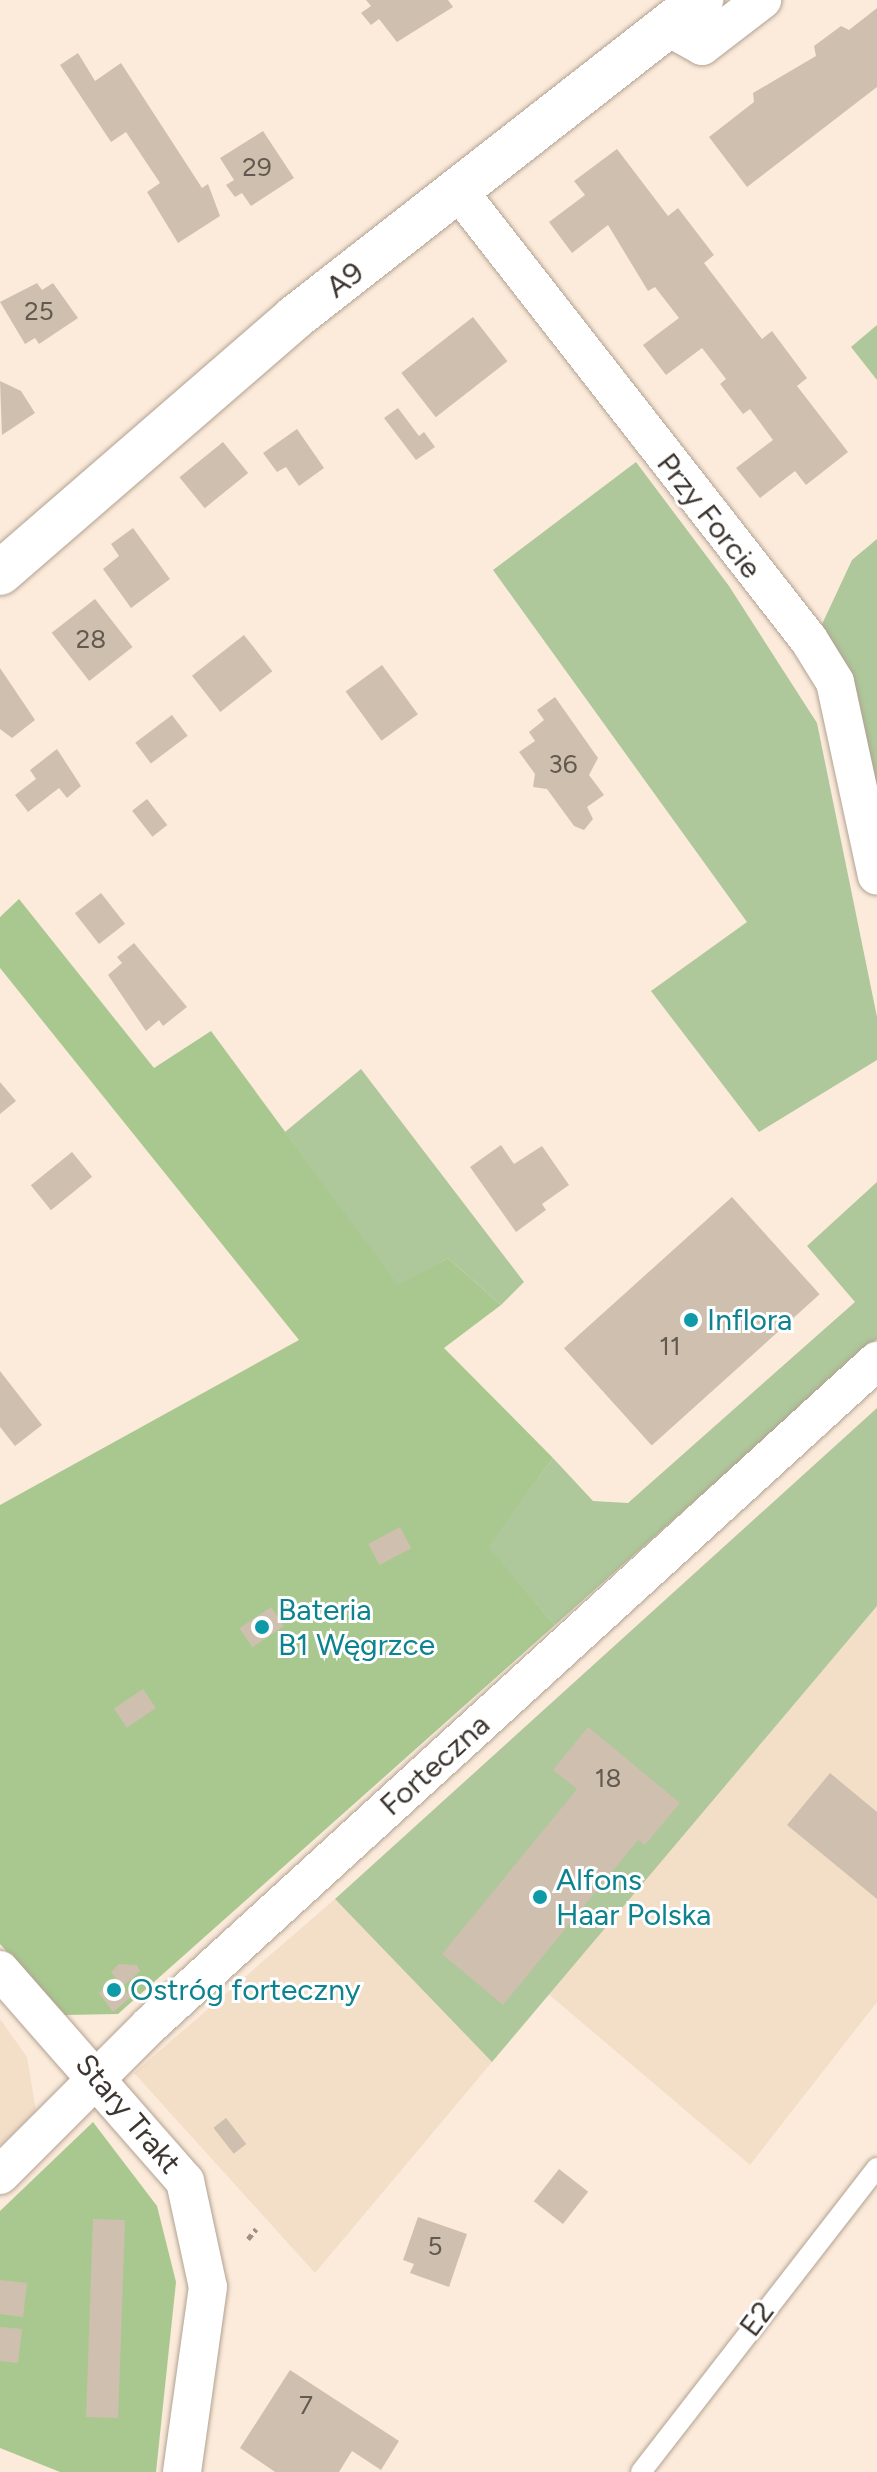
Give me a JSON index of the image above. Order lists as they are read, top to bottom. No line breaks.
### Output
{"streets":{"street":["A9","Przy Forcie","Forteczna","Stary Trakt"],"lane":["E2"]},"crossings":[["A9","Przy Forcie"],["Forteczna","Stary Trakt"]],"places":["Inflora","Bateria B1 Węgrzce","Alfons Haar Polska","Ostróg forteczny"],"house_numbers":["29","25","28","36","11","18","5","7"]}
